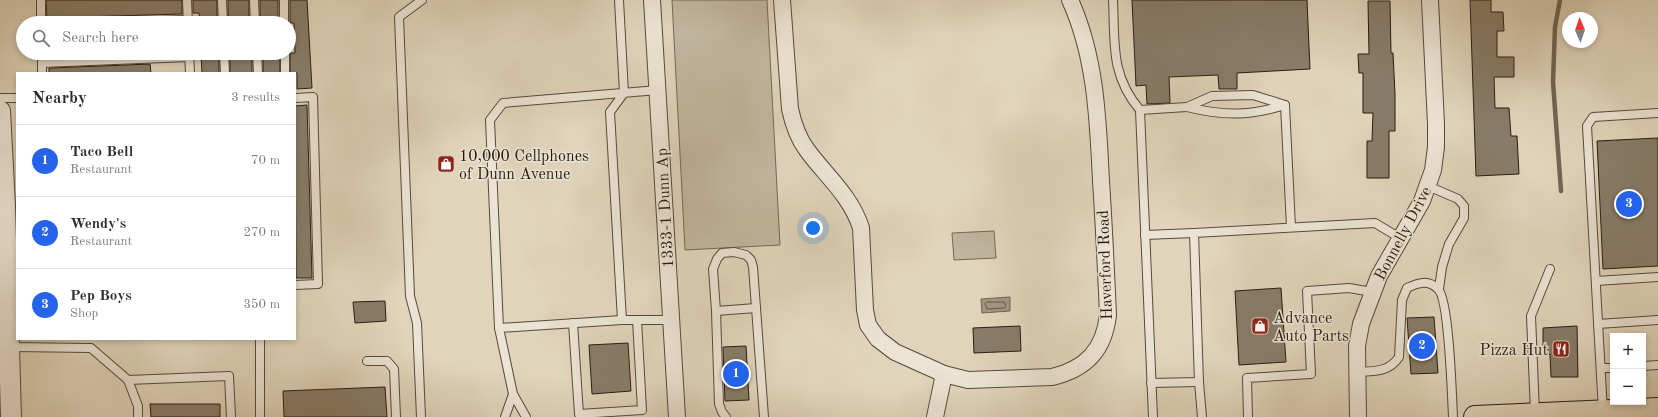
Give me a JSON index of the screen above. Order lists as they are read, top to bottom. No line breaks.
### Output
{"streets":{"street":["1333-1 Dunn Ap","Bonnelly Drive","Haverford Road"]},"places":{"shop":["10,000 Cellphones of Dunn Avenue","Advance Auto Parts"],"restaurant":["Pizza Hut"]},"north":"top","page":{"search":"Search here","heading":["Nearby","3 results"],"list":[{"mark":"1","name":"Taco Bell","note":"Restaurant","value":"70 m"},{"mark":"2","name":"Wendy's","note":"Restaurant","value":"270 m"},{"mark":"3","name":"Pep Boys","note":"Shop","value":"350 m"}],"pins":["3","2","1"],"map_buttons":["+","−"]}}
